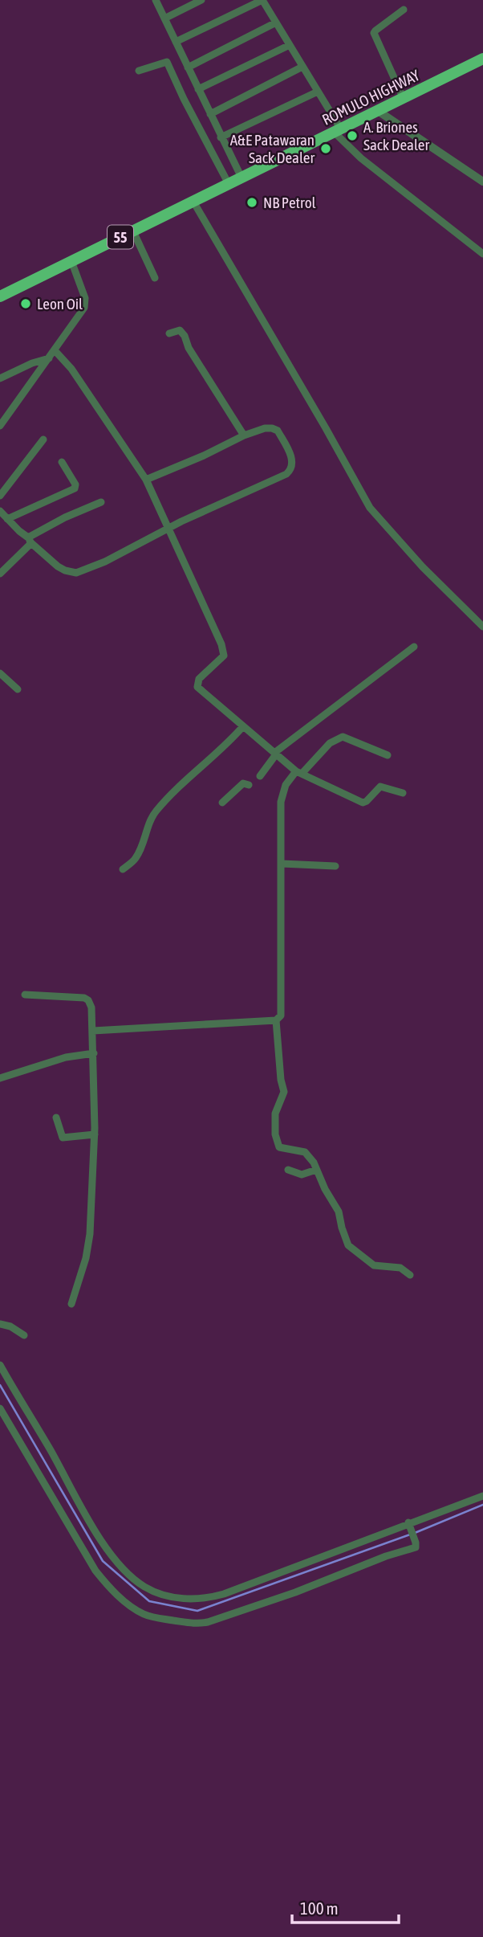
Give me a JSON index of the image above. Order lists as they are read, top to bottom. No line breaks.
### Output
{"streets":{"highway":["ROMULO HIGHWAY","55"]},"places":["A. Briones Sack Dealer","A&E Patawaran Sack Dealer","NB Petrol","Leon Oil"],"scale_bar":"100 m"}
